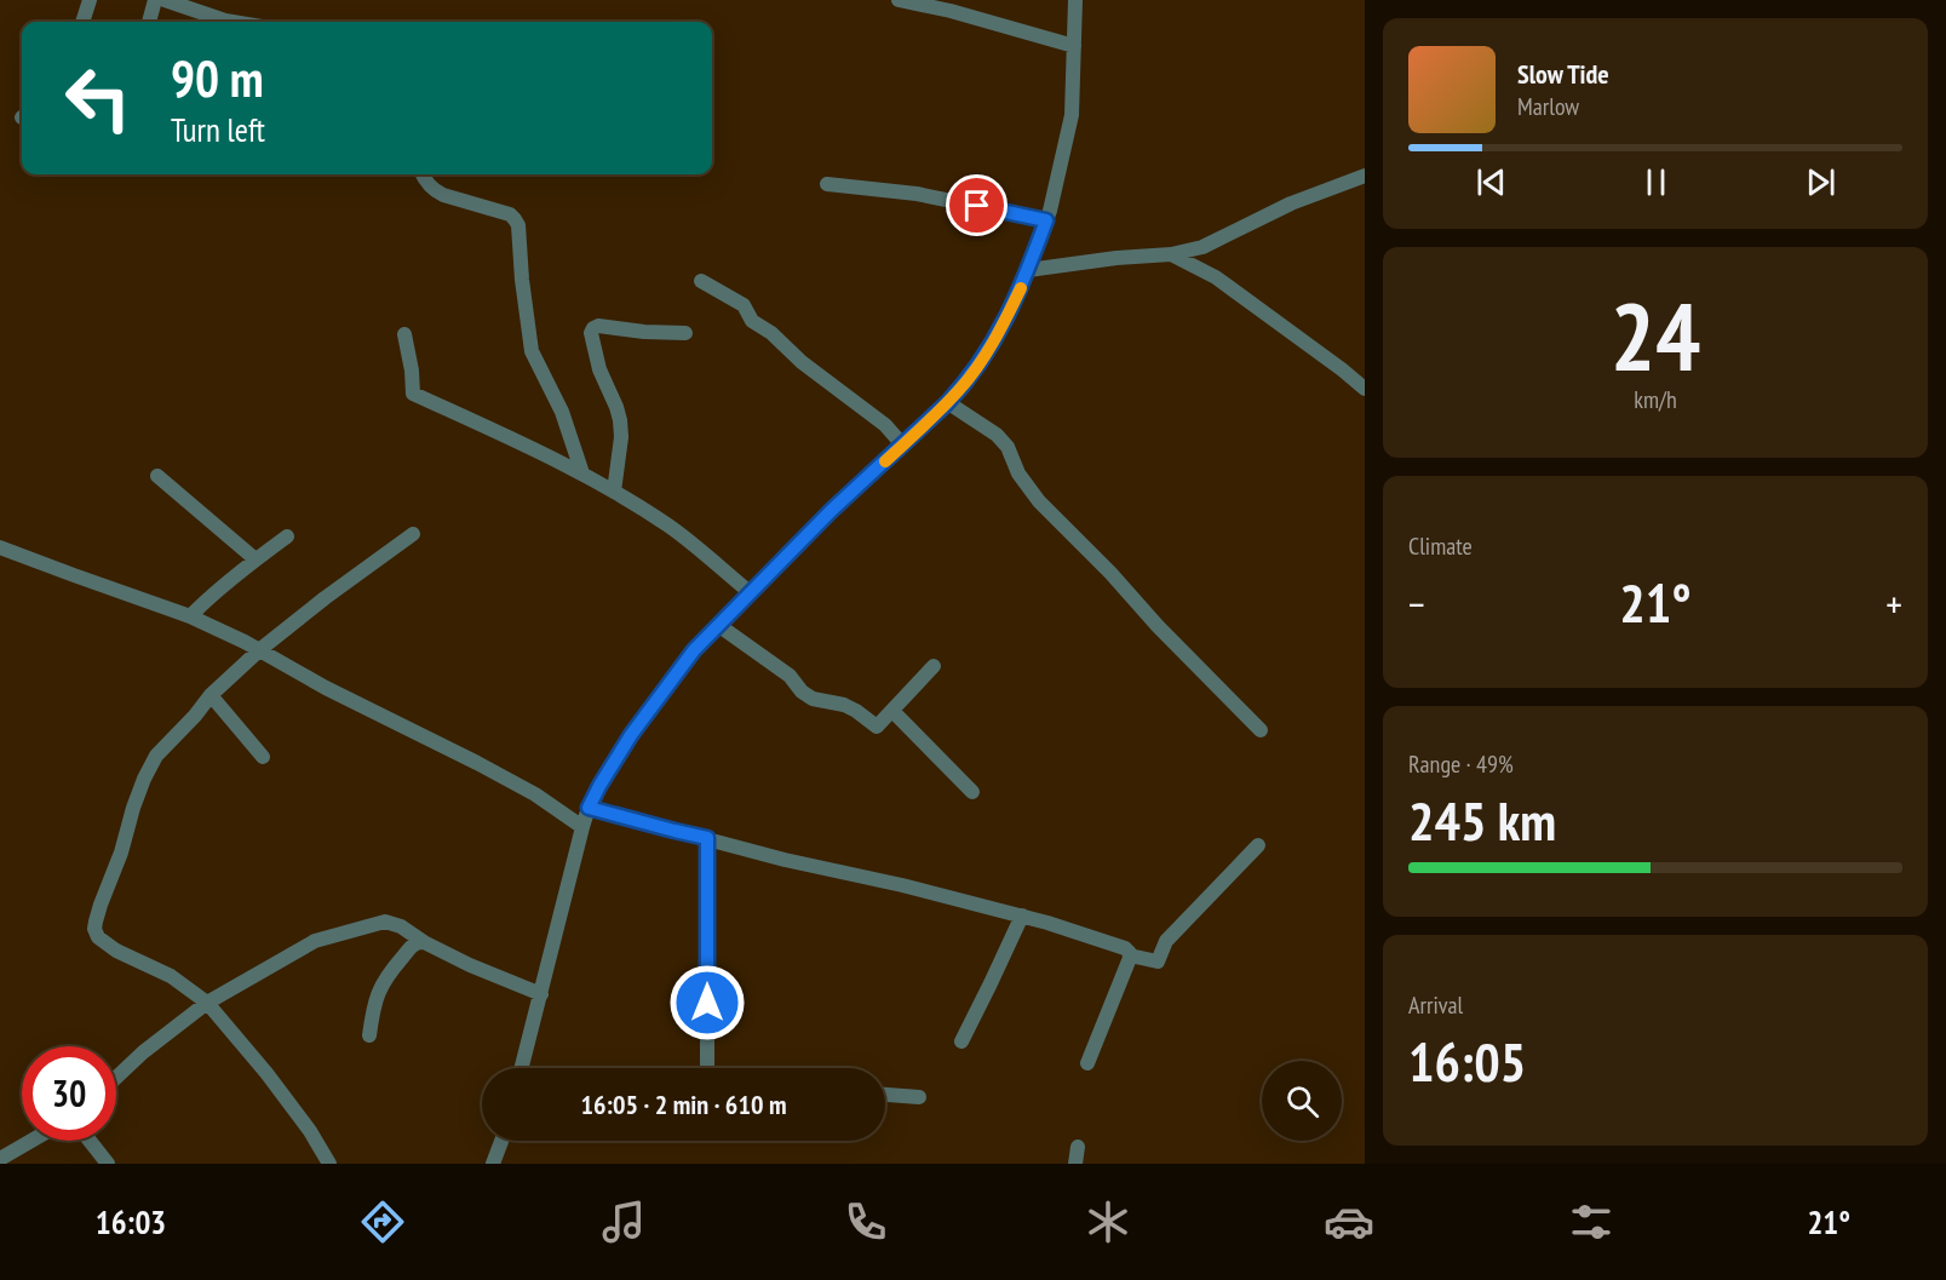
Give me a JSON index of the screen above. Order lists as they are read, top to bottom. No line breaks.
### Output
{"page":{"turn":["90 m","Turn left"],"song":["Slow Tide","Marlow"],"tile":[["24","km/h"],"Climate",["Range · 49%","245 km"],["Arrival","16:05"]],"heat":["−","21°","+"],"limit":"30","trip":"16:05 · 2 min · 610 m","tabs":["16:03","21°"]}}
